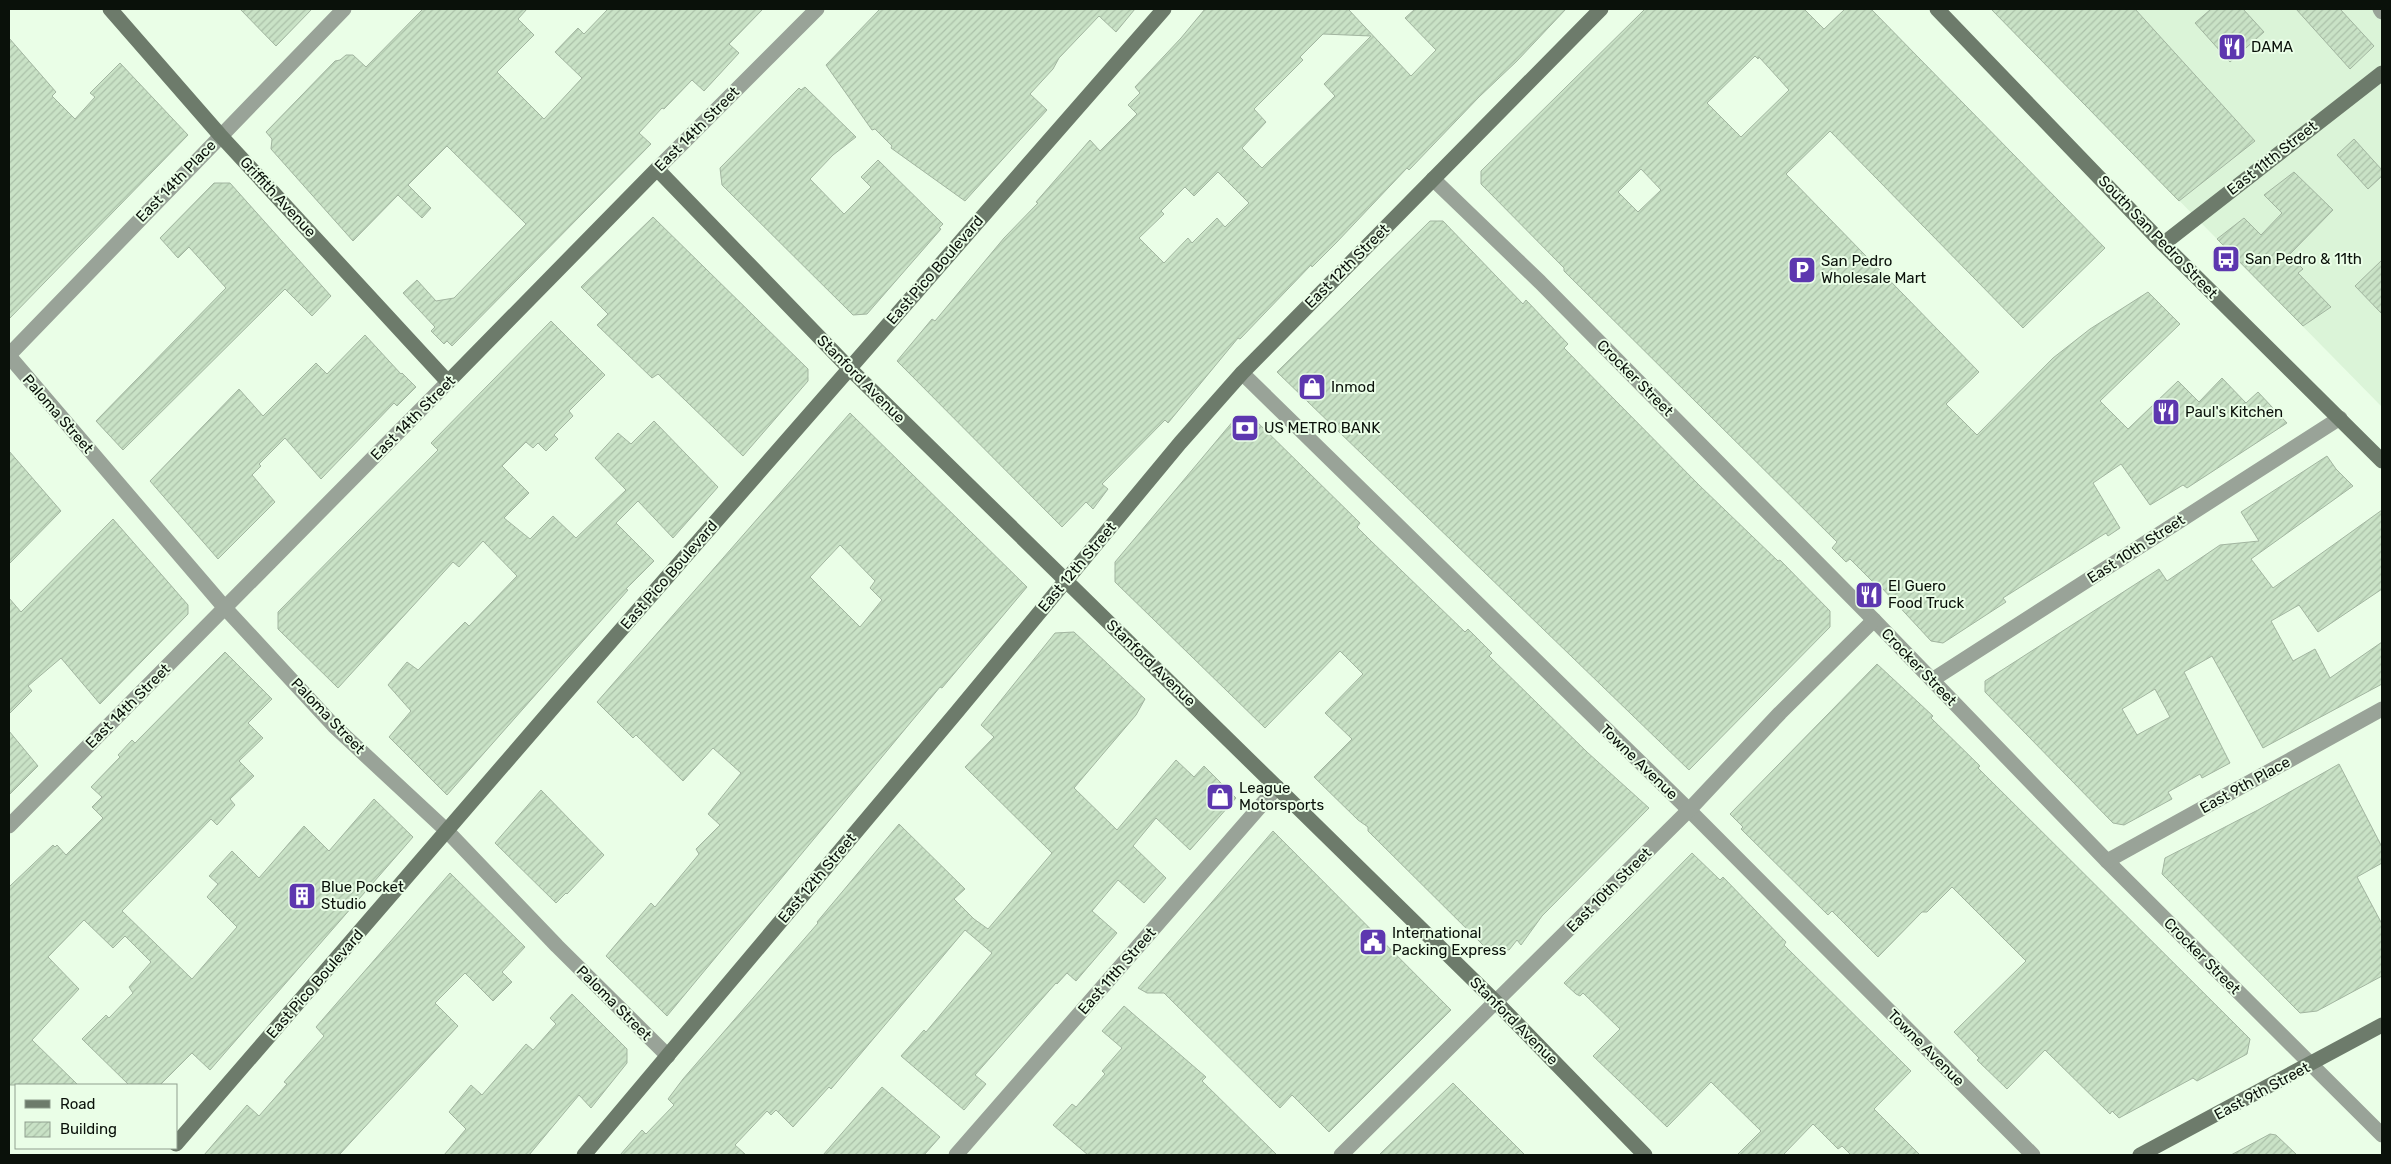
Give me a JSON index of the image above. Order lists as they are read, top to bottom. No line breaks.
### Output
{"streets":{"street":["East 14th Street","East 11th Street","East 14th Place","Griffith Avenue","South San Pedro Street","East 12th Street","East Pico Boulevard","Crocker Street","Stanford Avenue","Paloma Street","East 10th Street","Towne Avenue","East 9th Place","East 9th Street"]},"crossings":[["East 14th Street","Griffith Avenue"],["East 14th Street","Stanford Avenue"],["East 14th Street","Paloma Street"],["East 11th Street","South San Pedro Street"],["East 11th Street","Stanford Avenue"],["East 14th Place","Griffith Avenue"],["East 14th Place","Paloma Street"],["South San Pedro Street","East 10th Street"],["East 12th Street","Crocker Street"],["East 12th Street","Stanford Avenue"],["East 12th Street","Paloma Street"],["East 12th Street","Towne Avenue"],["East Pico Boulevard","Stanford Avenue"],["East Pico Boulevard","Paloma Street"],["Crocker Street","East 10th Street"],["Crocker Street","East 9th Place"],["Crocker Street","East 9th Street"],["Stanford Avenue","East 10th Street"],["East 10th Street","Towne Avenue"]],"places":{"restaurant":["DAMA","Paul's Kitchen","El Guero Food Truck"],"bus stop":["San Pedro & 11th"],"parking":["San Pedro Wholesale Mart"],"shop":["Inmod","League Motorsports"],"bank":["US METRO BANK"],"building":["Blue Pocket Studio"],"public building":["International Packing Express"]},"legend":["Road","Building"]}
